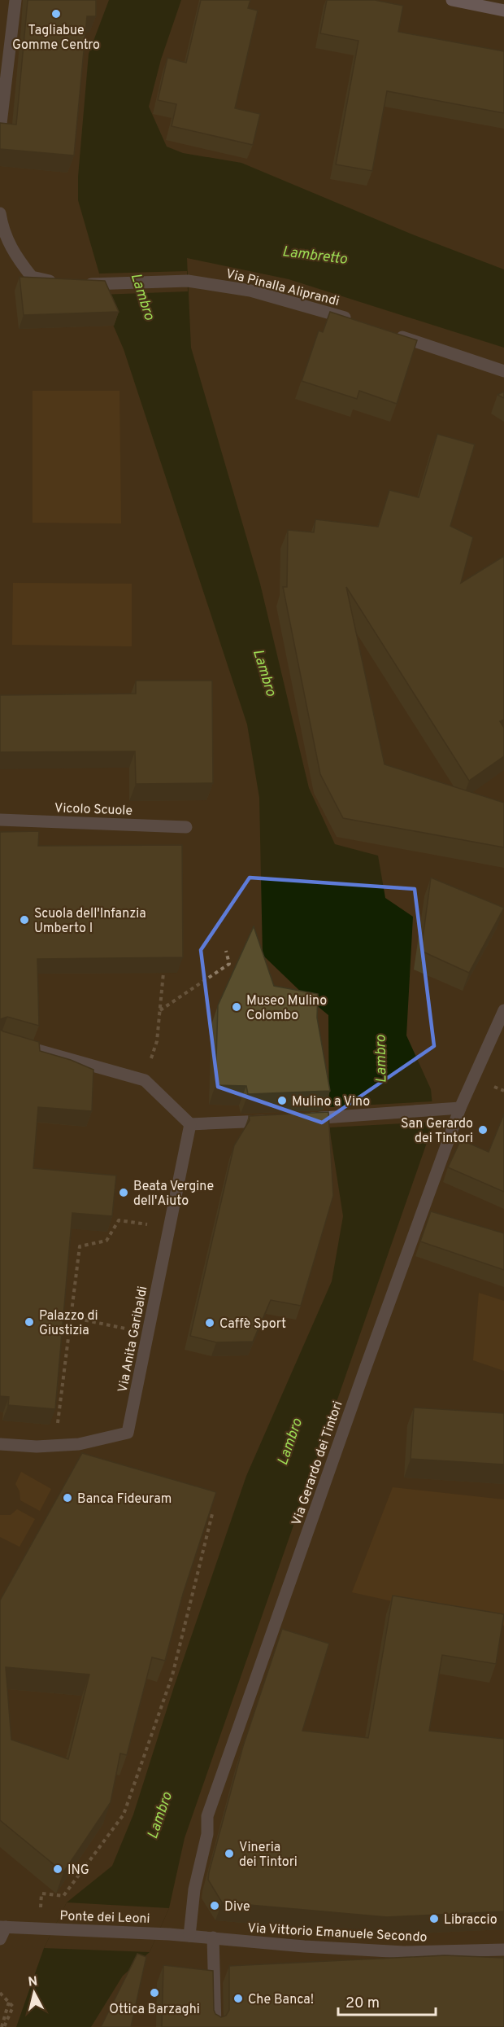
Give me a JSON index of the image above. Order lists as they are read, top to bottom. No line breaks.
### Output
{"streets":{"street":["Via Pinalla Aliprandi","Vicolo Scuole","Via Anita Garibaldi","Via Gerardo dei Tintori","Ponte dei Leoni","Via Vittorio Emanuele Secondo"]},"crossings":[["Via Gerardo dei Tintori","Via Vittorio Emanuele Secondo"],["Ponte dei Leoni","Via Vittorio Emanuele Secondo"]],"water":["Lambretto","Lambro"],"places":["Tagliabue Gomme Centro","Scuola dell'Infanzia Umberto I","Museo Mulino Colombo","Mulino a Vino","San Gerardo dei Tintori","Beata Vergine dell'Aiuto","Palazzo di Giustizia","Caffè Sport","Banca Fideuram","Vineria dei Tintori","ING","Dive","Libraccio","Ottica Barzaghi","Che Banca!"],"scale_bar":"20 m","north":"top"}
